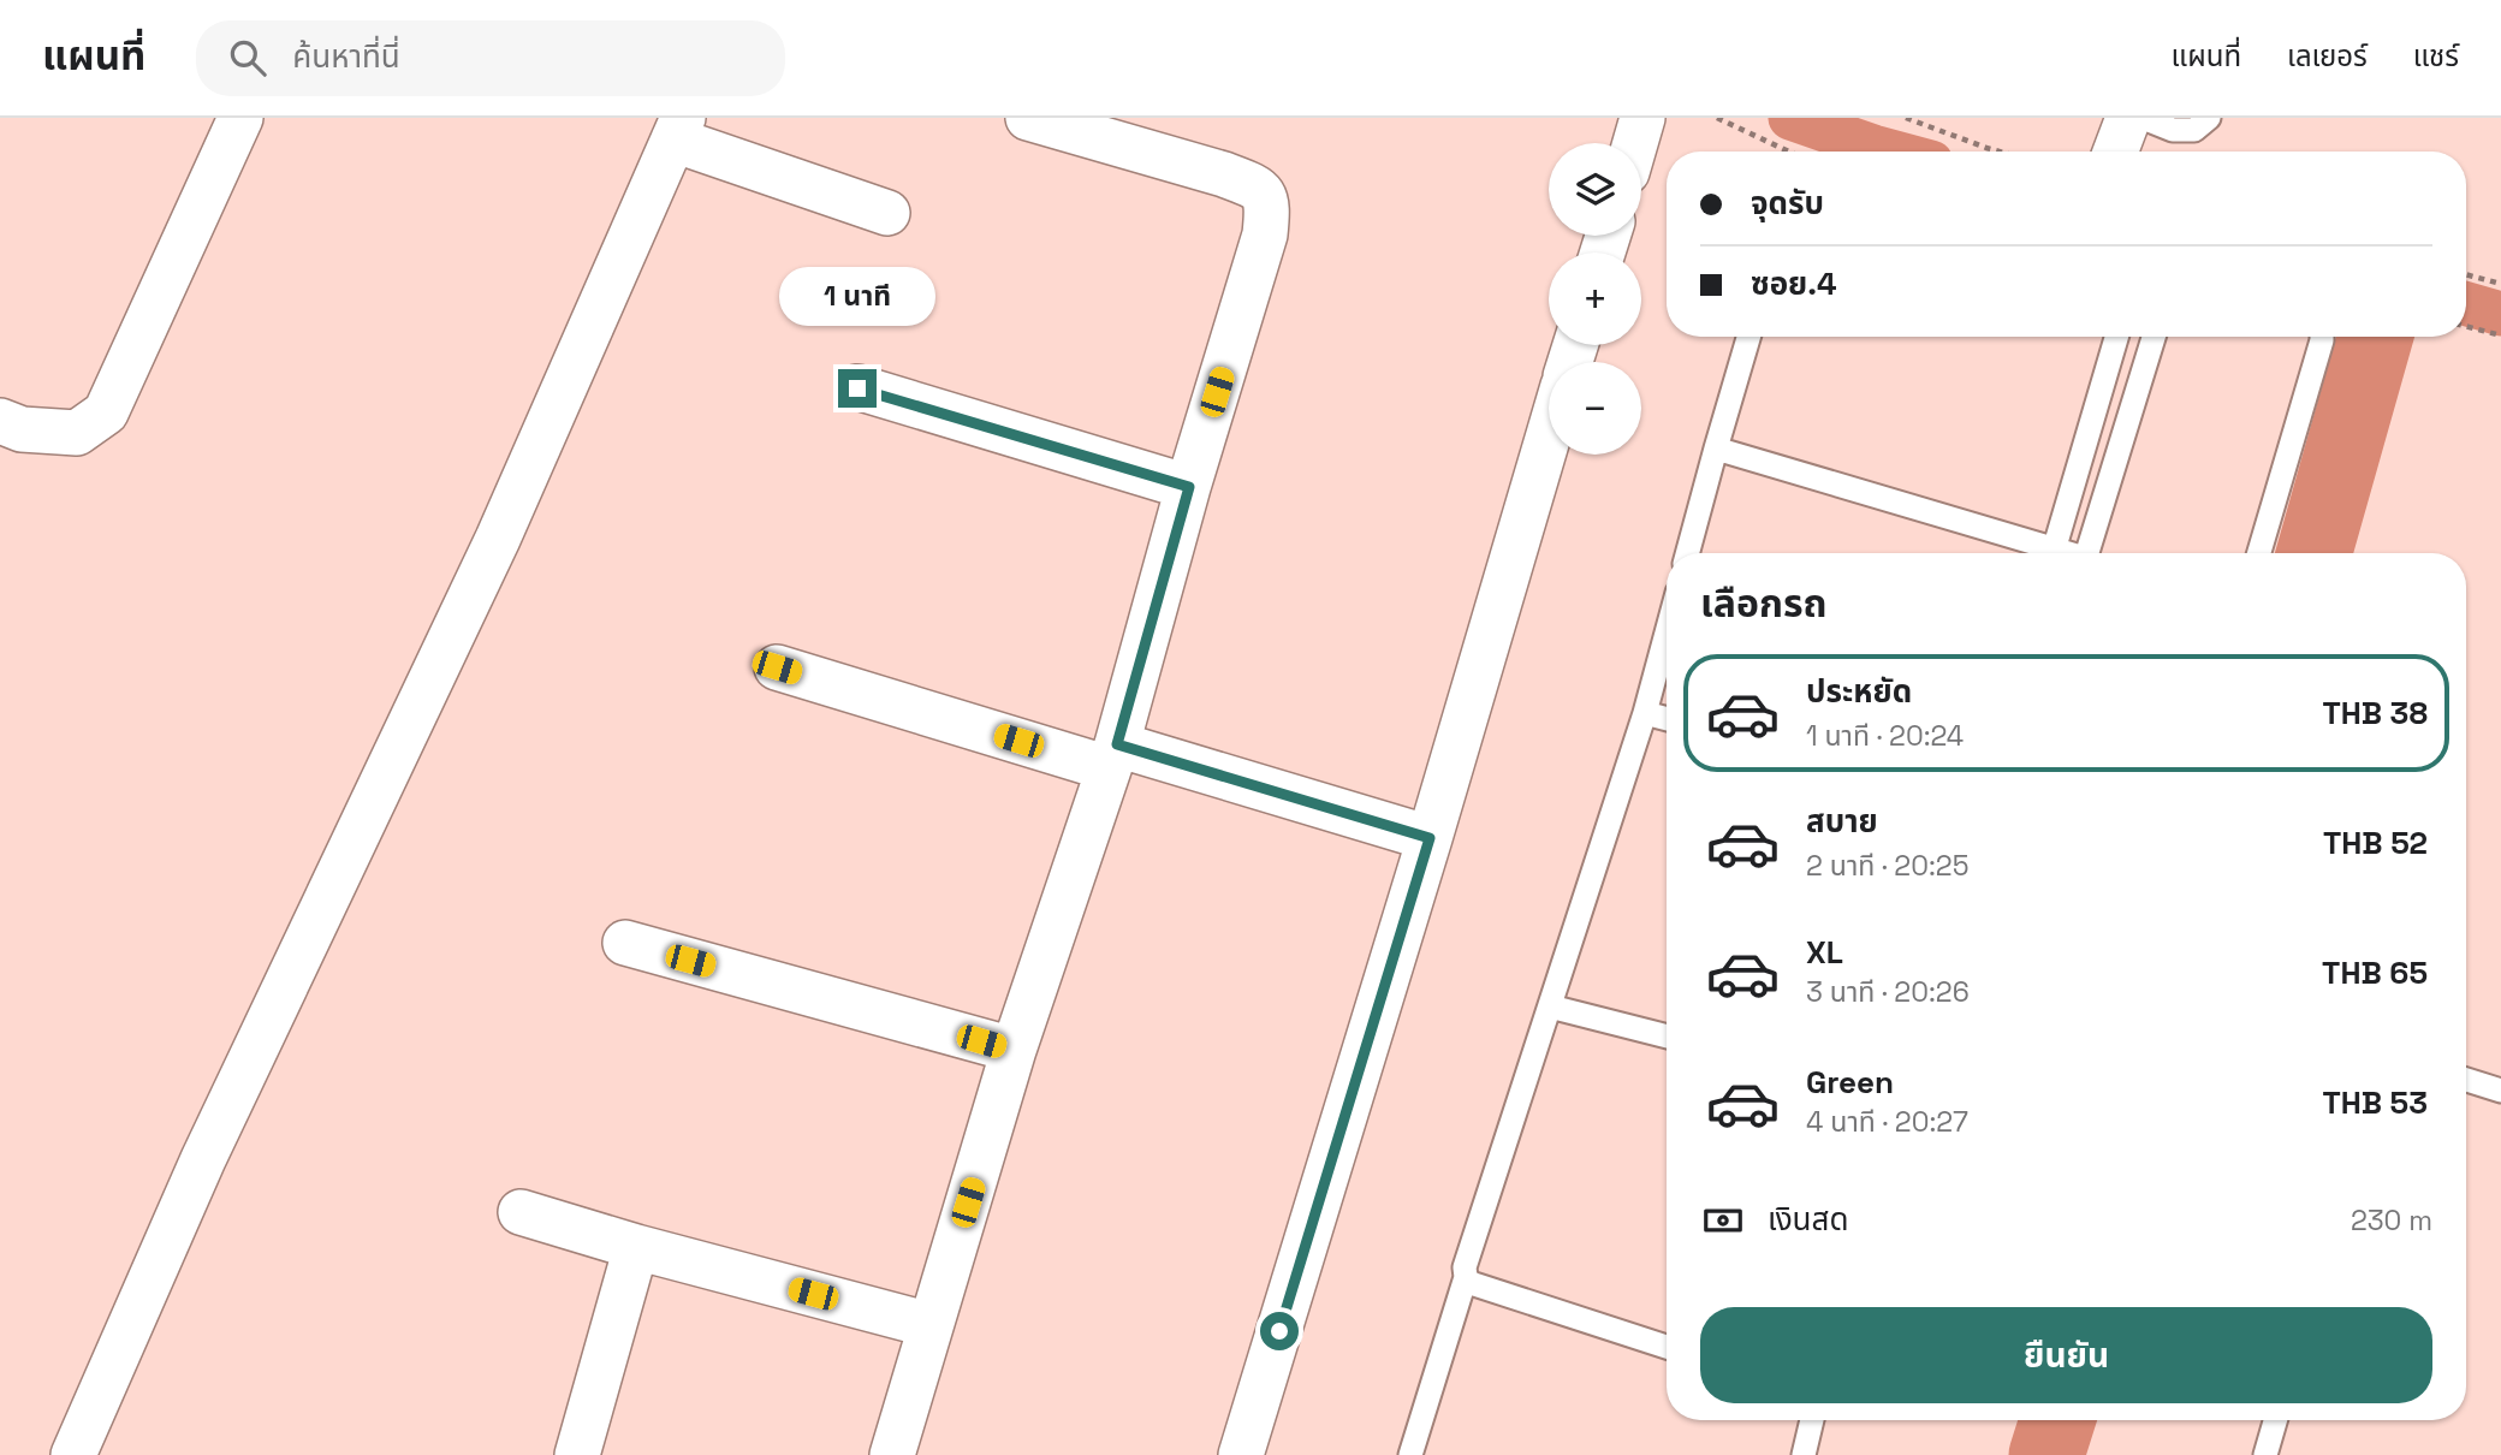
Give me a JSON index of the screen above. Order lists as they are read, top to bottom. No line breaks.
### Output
{"page":{"header":"แผนที่","search":"ค้นหาที่นี่","nav":["แผนที่","เลเยอร์","แชร์"],"map_buttons":["+","−"],"banner":["จุดรับ","ซอย.4"],"bubble":"1 นาที","heading":"เลือกรถ","list":[{"name":"ประหยัด","note":"1 นาที · 20:24","value":"THB 38"},{"name":"สบาย","note":"2 นาที · 20:25","value":"THB 52"},{"name":"XL","note":"3 นาที · 20:26","value":"THB 65"},{"name":"Green","note":"4 นาที · 20:27","value":"THB 53"}],"pay":["เงินสด","230 m"],"buttons":"ยืนยัน"}}
